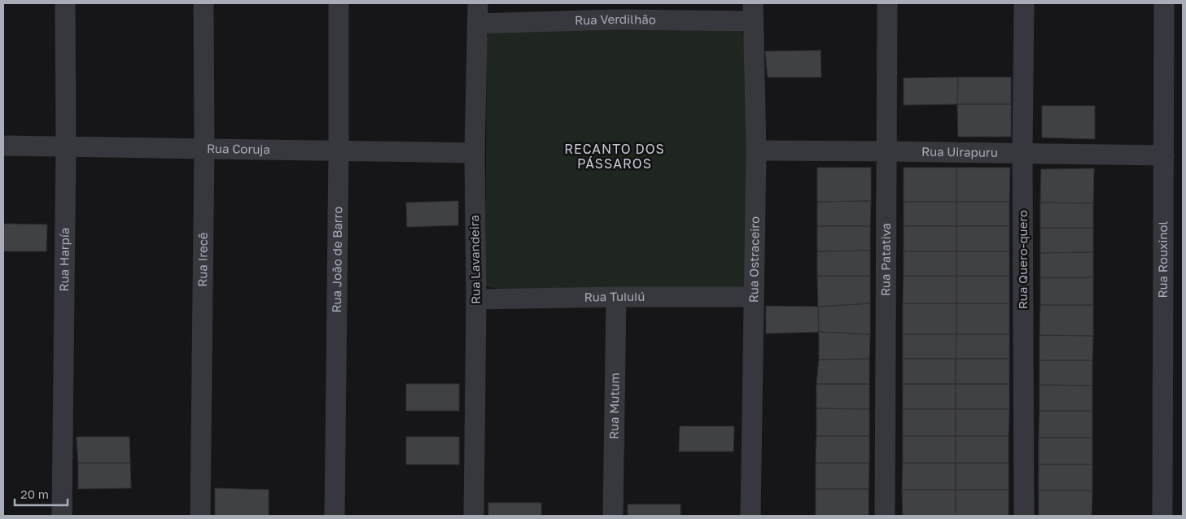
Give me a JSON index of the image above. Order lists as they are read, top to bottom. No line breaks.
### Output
{"streets":{"street":["Rua Verdilhão","Rua Coruja","Rua Uirapuru","Rua Harpía","Rua Irecê","Rua João de Barro","Rua Lavandeira","Rua Ostraceiro","Rua Patativa","Rua Quero-quero","Rua Rouxinol","Rua Tuiuiú","Rua Mutum"]},"crossings":[["Rua Verdilhão","Rua Lavandeira"],["Rua Verdilhão","Rua Ostraceiro"],["Rua Coruja","Rua Harpía"],["Rua Coruja","Rua Irecê"],["Rua Coruja","Rua João de Barro"],["Rua Coruja","Rua Lavandeira"],["Rua Uirapuru","Rua Ostraceiro"],["Rua Uirapuru","Rua Patativa"],["Rua Uirapuru","Rua Quero-quero"],["Rua Uirapuru","Rua Rouxinol"],["Rua Lavandeira","Rua Tuiuiú"],["Rua Ostraceiro","Rua Tuiuiú"],["Rua Tuiuiú","Rua Mutum"]],"districts":["RECANTO DOS PÁSSAROS"],"scale_bar":"20 m"}
